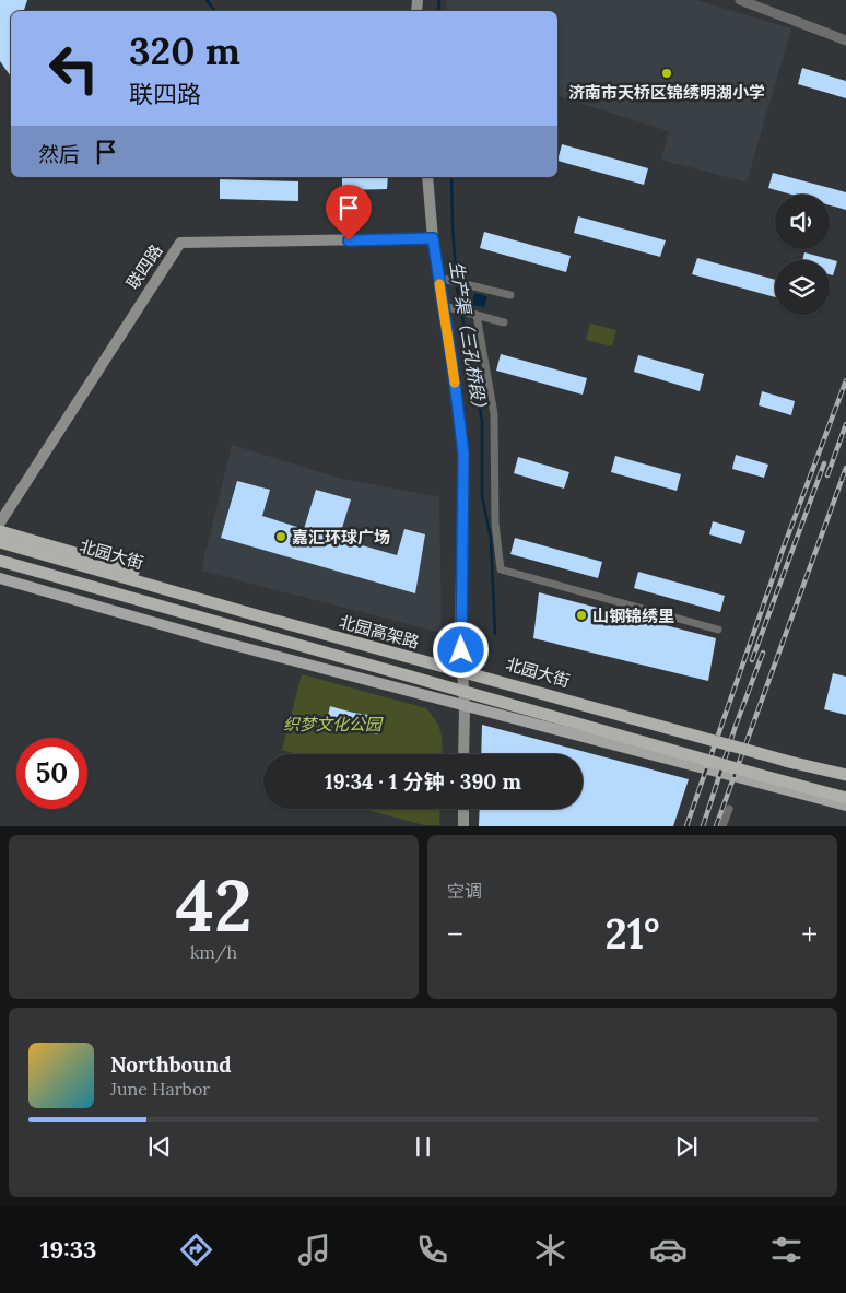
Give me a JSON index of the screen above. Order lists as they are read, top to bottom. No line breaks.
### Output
{"streets":{"highway":["北园高架路"],"main road":["联四路","北园大街"]},"crossings":[["北园大街","北园高架路"]],"water":["生产渠（三孔桥段）"],"parks":["织梦文化公园"],"places":["济南市天桥区锦绣明湖小学","嘉汇环球广场","山钢锦绣里"],"page":{"turn":["320 m","联四路"],"then":"然后","limit":"50","trip":"19:34 · 1 分钟 · 390 m","tile":[["42","km/h"],"空调"],"heat":["−","21°","+"],"song":["Northbound","June Harbor"],"tabs":"19:33"}}
